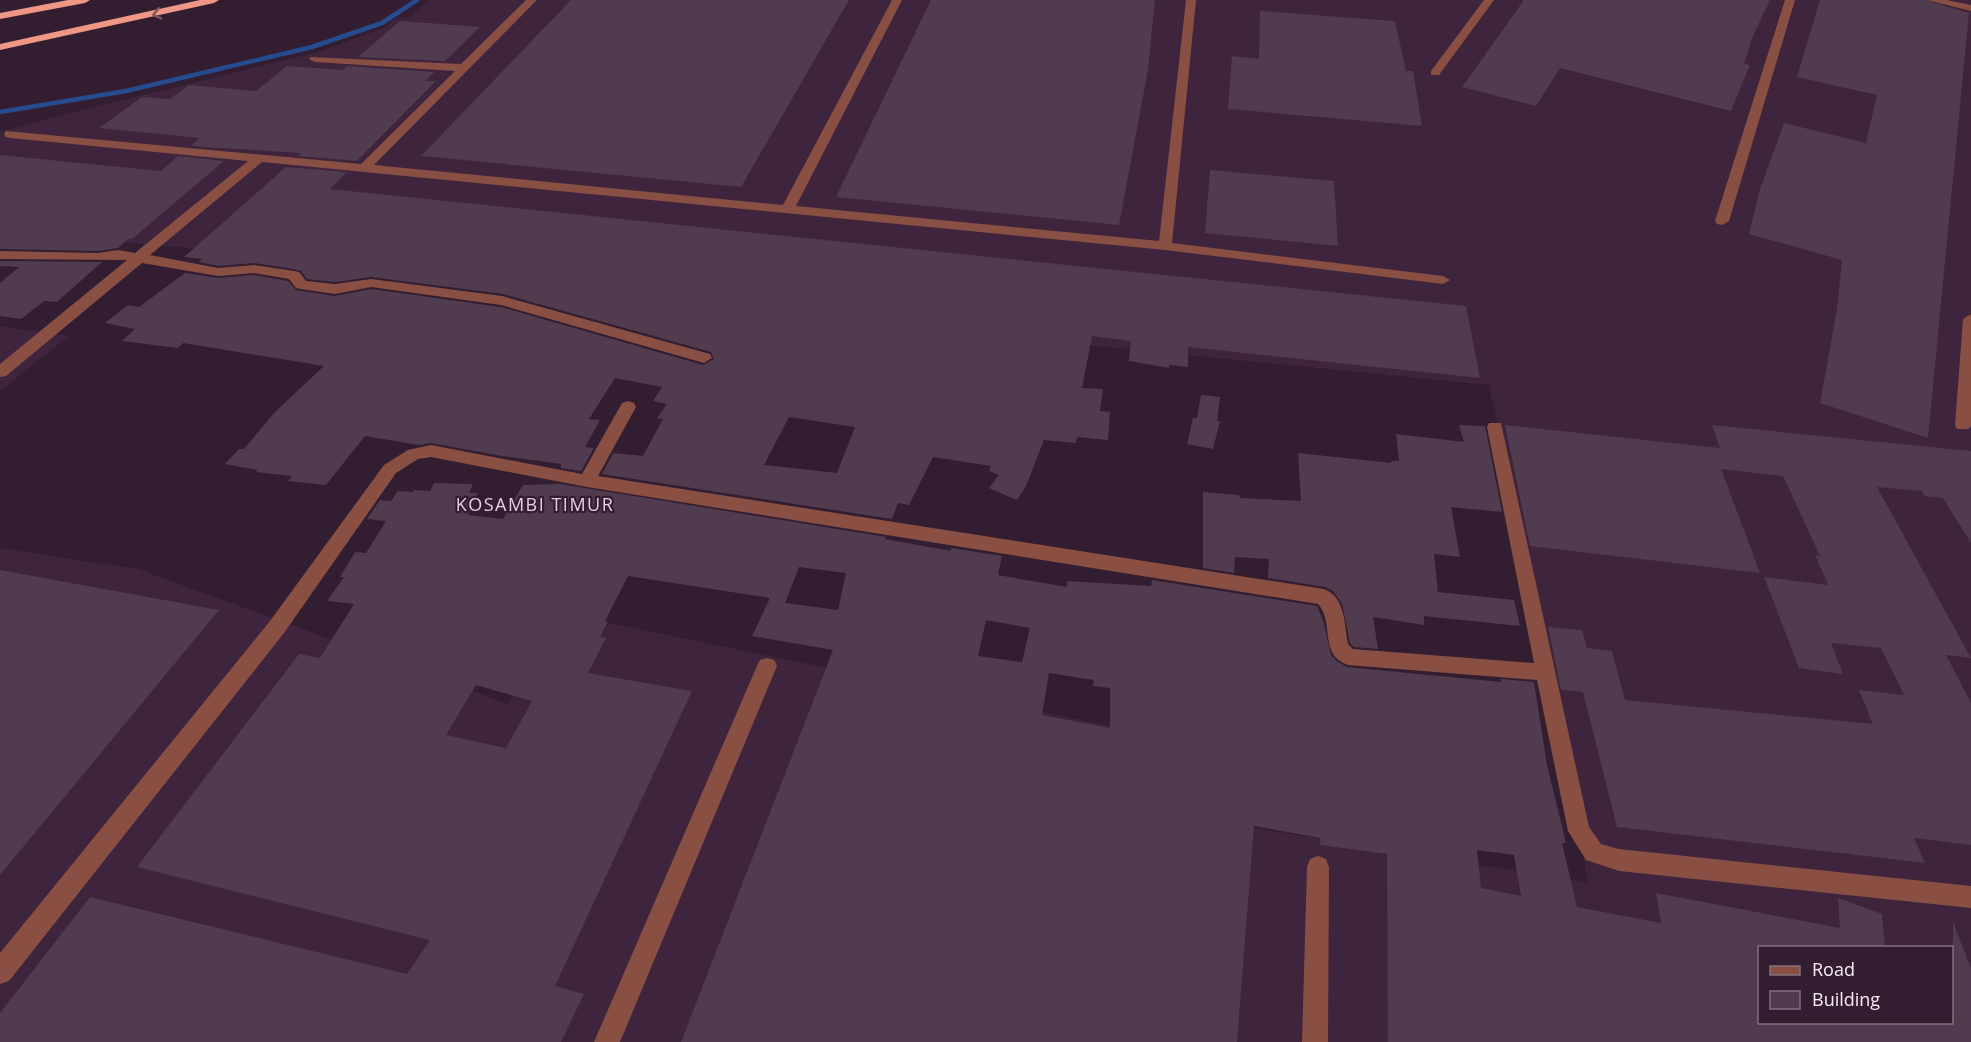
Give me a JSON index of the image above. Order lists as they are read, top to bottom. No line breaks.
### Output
{"districts":["KOSAMBI TIMUR"],"legend":["Road","Building"]}
